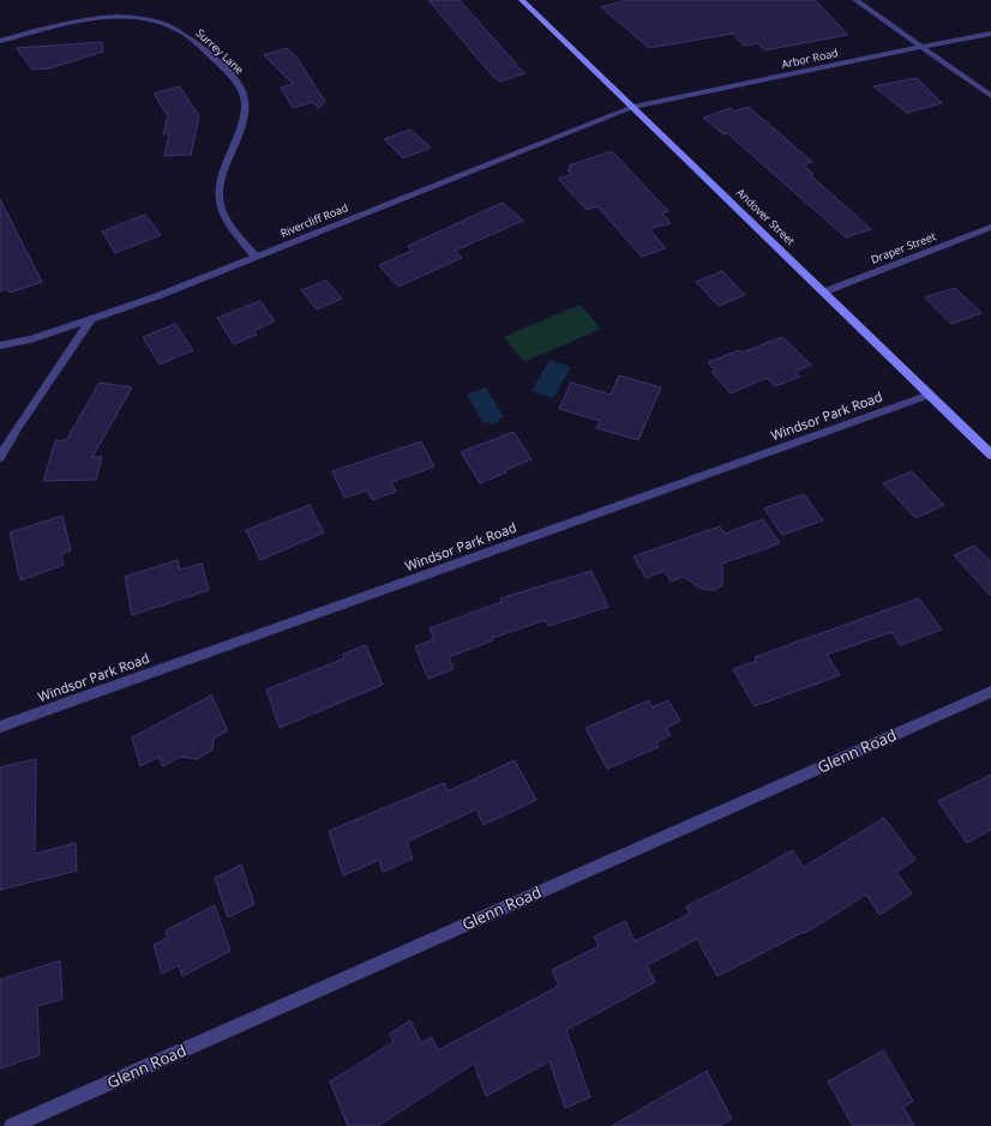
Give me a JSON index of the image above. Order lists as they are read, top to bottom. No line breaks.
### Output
{"streets":{"main road":["Andover Street"],"street":["Surrey Lane","Arbor Road","Rivercliff Road","Draper Street","Windsor Park Road","Glenn Road"]},"crossings":[["Surrey Lane","Rivercliff Road"],["Arbor Road","Andover Street"],["Arbor Road","Rivercliff Road"],["Andover Street","Rivercliff Road"],["Andover Street","Draper Street"],["Andover Street","Windsor Park Road"]]}
